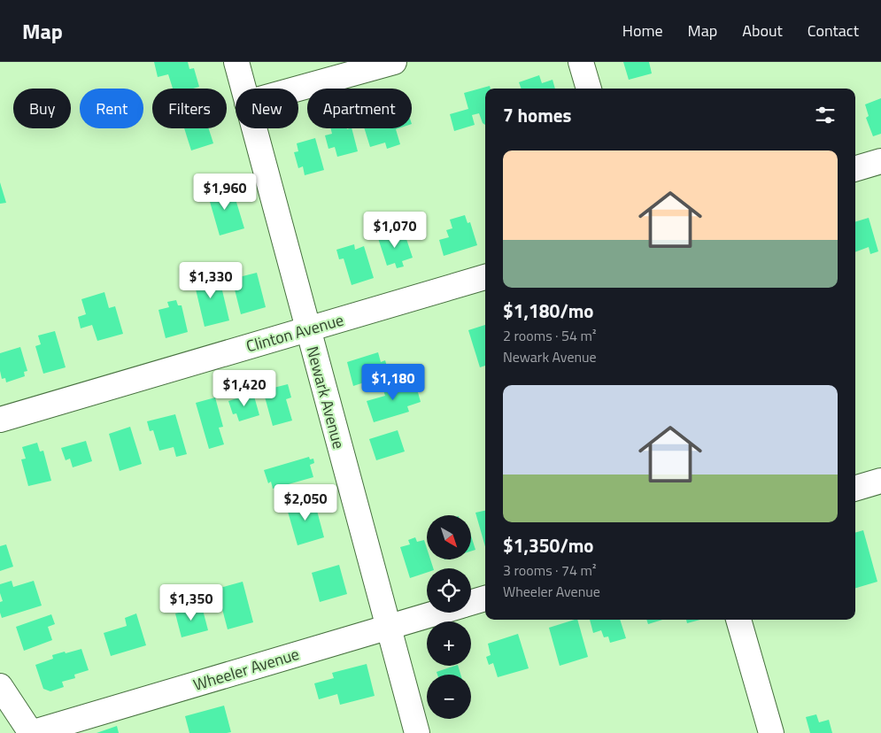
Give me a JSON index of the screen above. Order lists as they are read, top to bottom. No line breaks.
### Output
{"streets":{"street":["Clinton Avenue","Newark Avenue","Wheeler Avenue"]},"crossings":[["Clinton Avenue","Newark Avenue"],["Newark Avenue","Wheeler Avenue"]],"north":"bottom right","page":{"header":"Map","nav":["Home","Map","About","Contact"],"chip":["Buy","Rent","Filters","New","Apartment"],"heading":"7 homes","list":[{"name":"$1,180/mo","note":"2 rooms · 54 m² · Newark Avenue"},{"name":"$1,350/mo","note":"3 rooms · 74 m² · Wheeler Avenue"}],"price":["$1,960","$1,070","$1,330","$1,180","$1,420","$2,050","$1,350"],"map_buttons":["+","−"]}}
